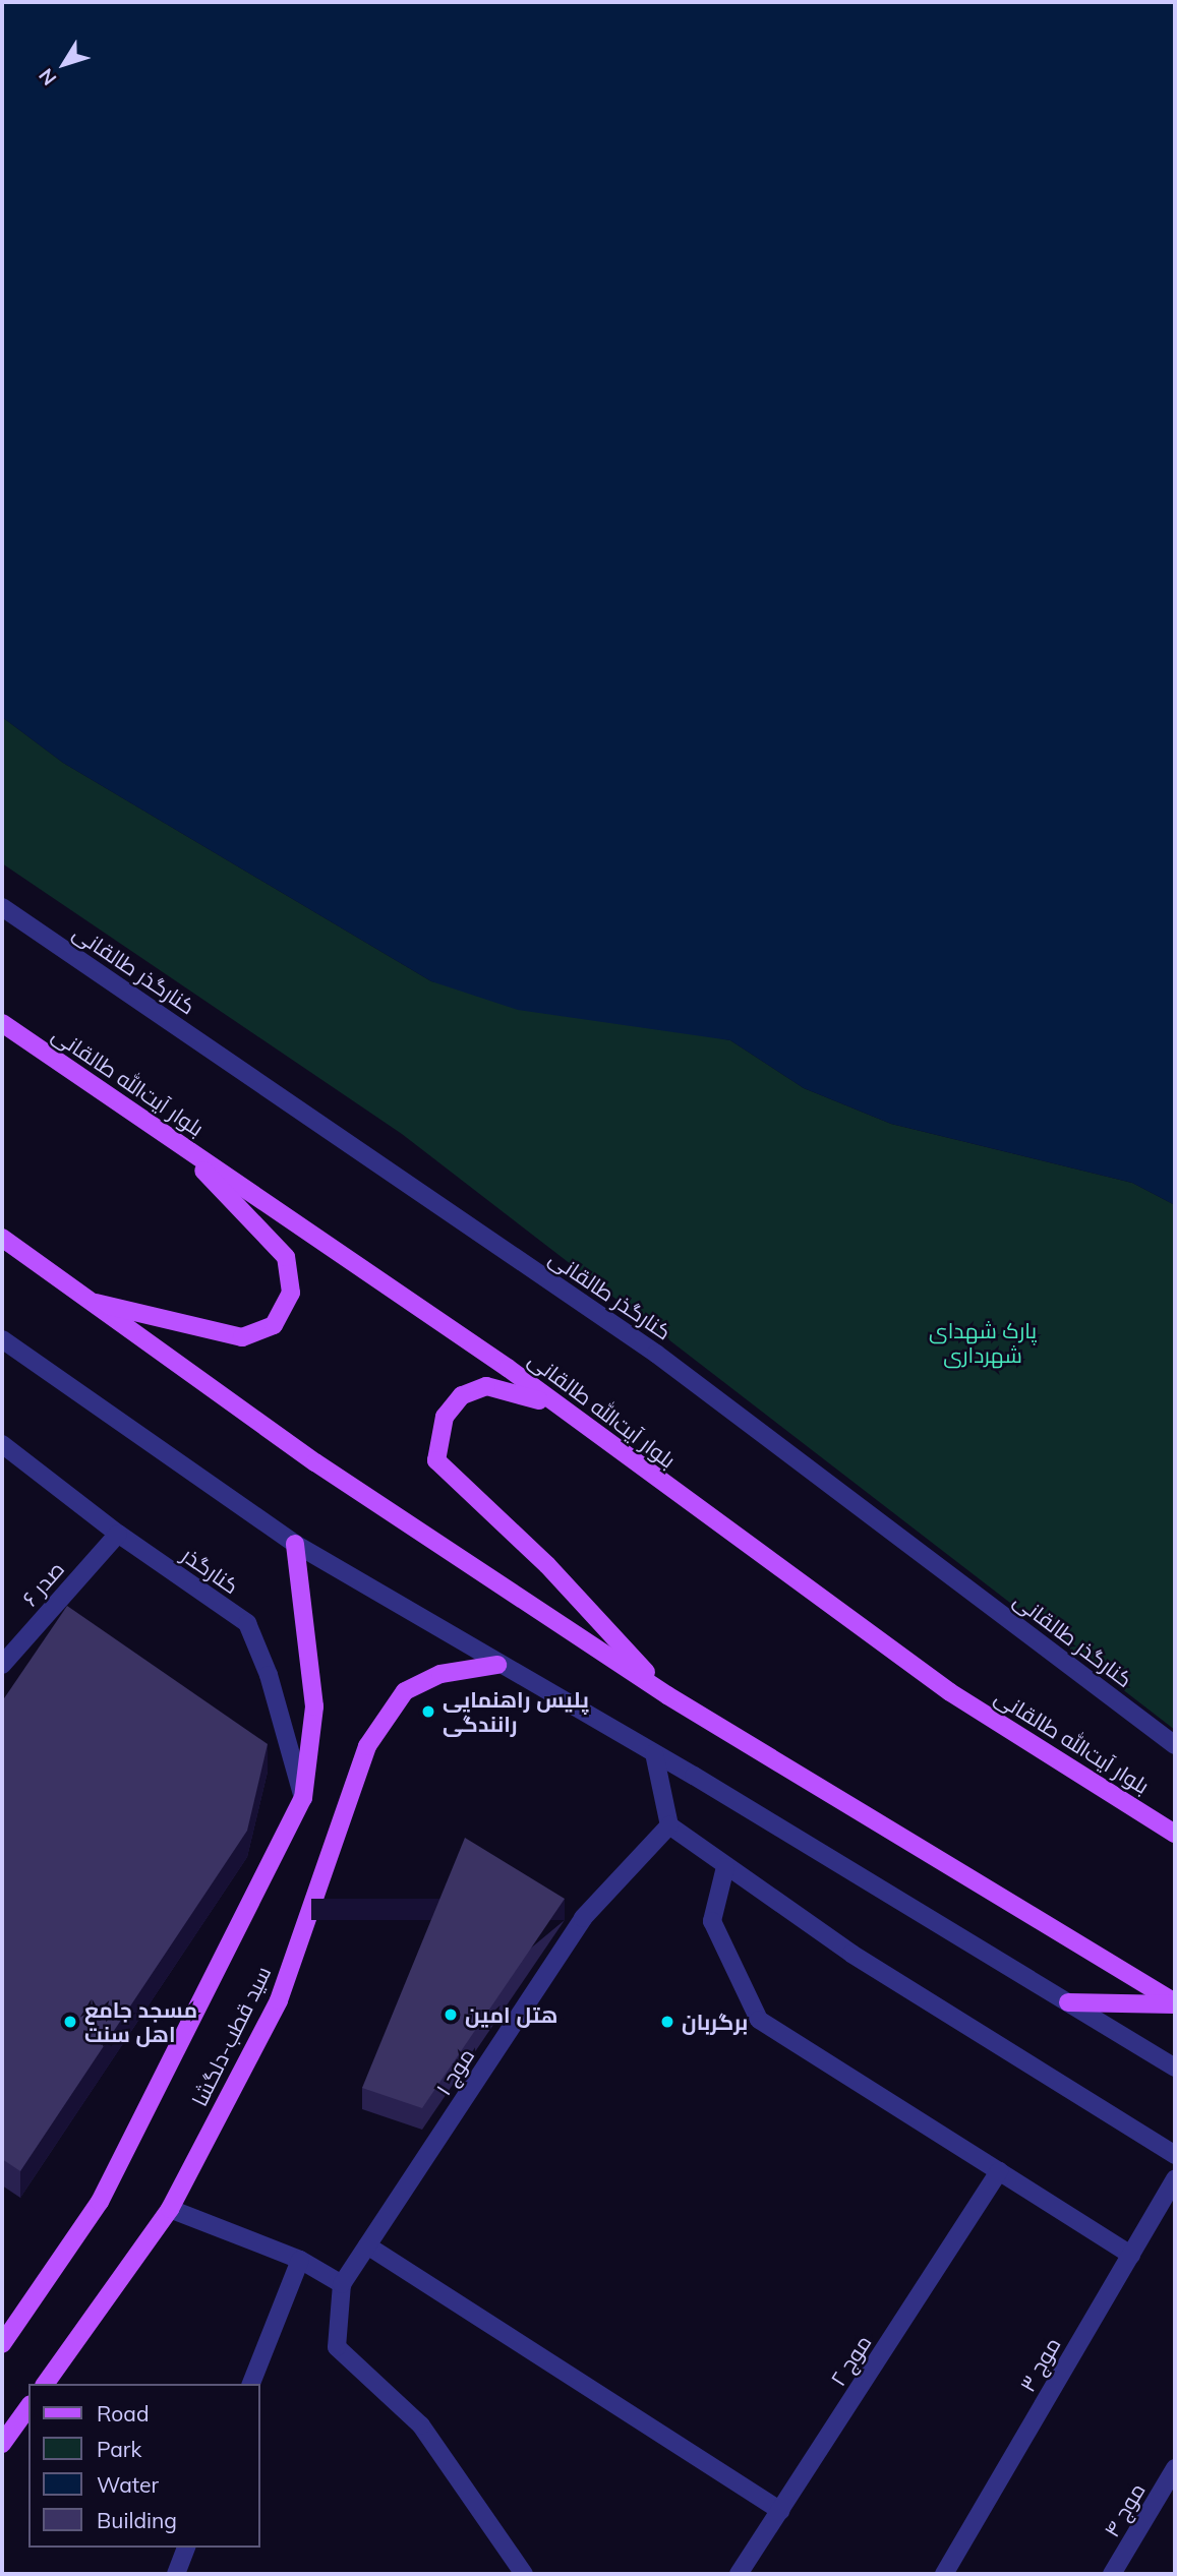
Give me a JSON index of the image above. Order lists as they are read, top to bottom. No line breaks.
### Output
{"streets":{"main road":["بلوار آیت‌الله طالقانی","سید قطب-دلگشا"],"street":["کنارگذر طالقانی","کنارگذر","صدر ۶","موج ۱","موج ۲","موج ۳","موج ۴"]},"crossings":[["کنارگذر","صدر ۶"],["کنارگذر","سید قطب-دلگشا"]],"parks":["پارک شهدای شهرداری"],"places":["پلیس راهنمایی رانندگی","هتل امین","مسجد جامع اهل سنت","برگربان"],"legend":["Road","Park","Water","Building"],"north":"bottom left"}
